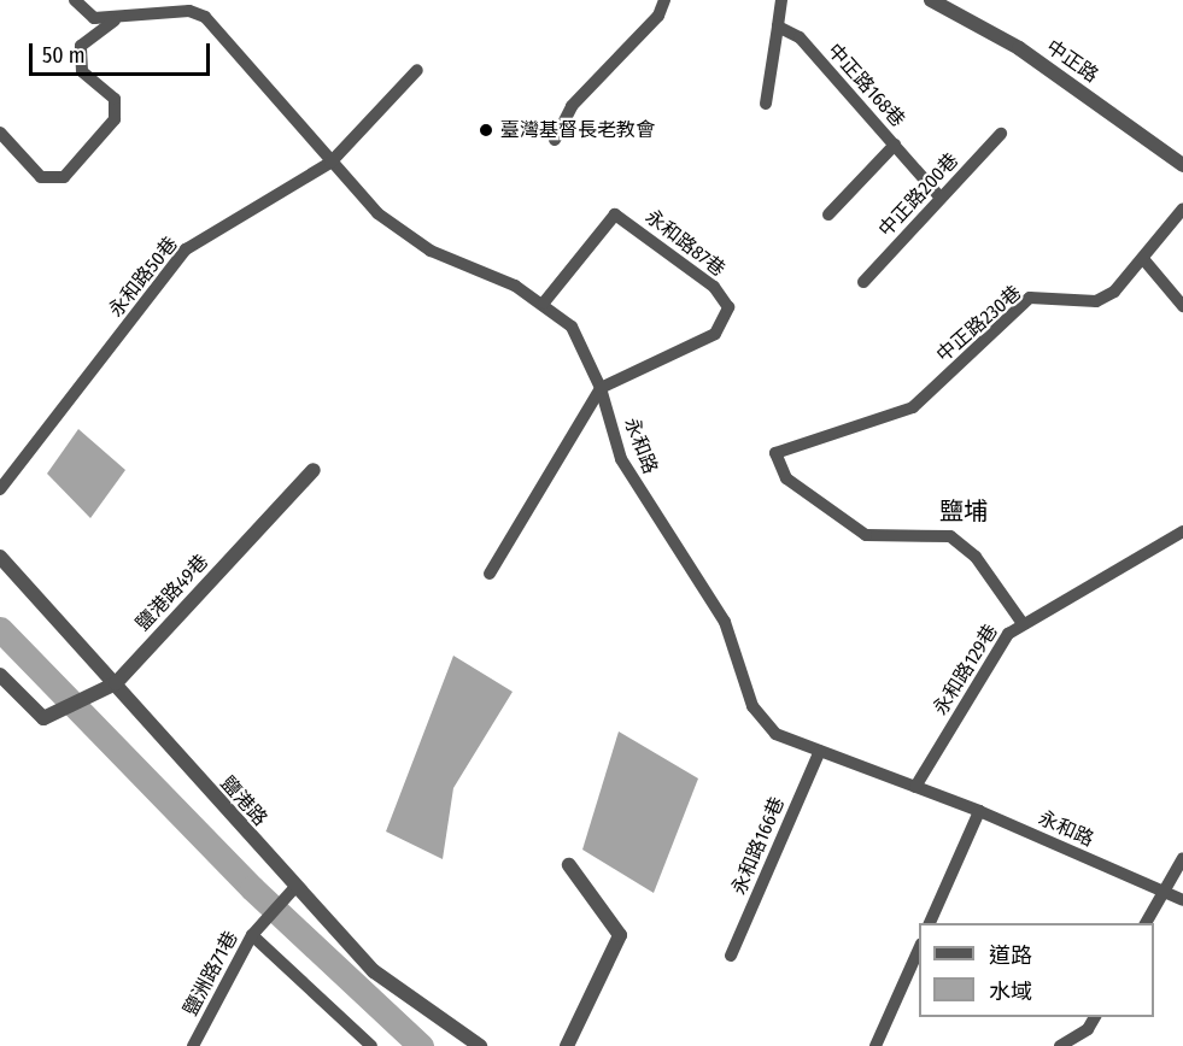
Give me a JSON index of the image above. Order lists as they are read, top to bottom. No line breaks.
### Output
{"streets":{"street":["中正路","鹽港路49巷","鹽港路"],"lane":["中正路168巷","中正路200巷","永和路87巷","永和路50巷","中正路230巷","永和路","永和路129巷","永和路166巷","鹽洲路71巷"]},"crossings":[["中正路168巷","中正路200巷"],["永和路87巷","永和路"],["永和路50巷","永和路"],["中正路230巷","永和路129巷"],["永和路","永和路129巷"],["永和路","永和路166巷"],["鹽港路49巷","鹽港路"],["鹽港路","鹽洲路71巷"]],"districts":["鹽埔"],"places":["臺灣基督長老教會"],"legend":["道路","水域"],"scale_bar":"50 m"}
